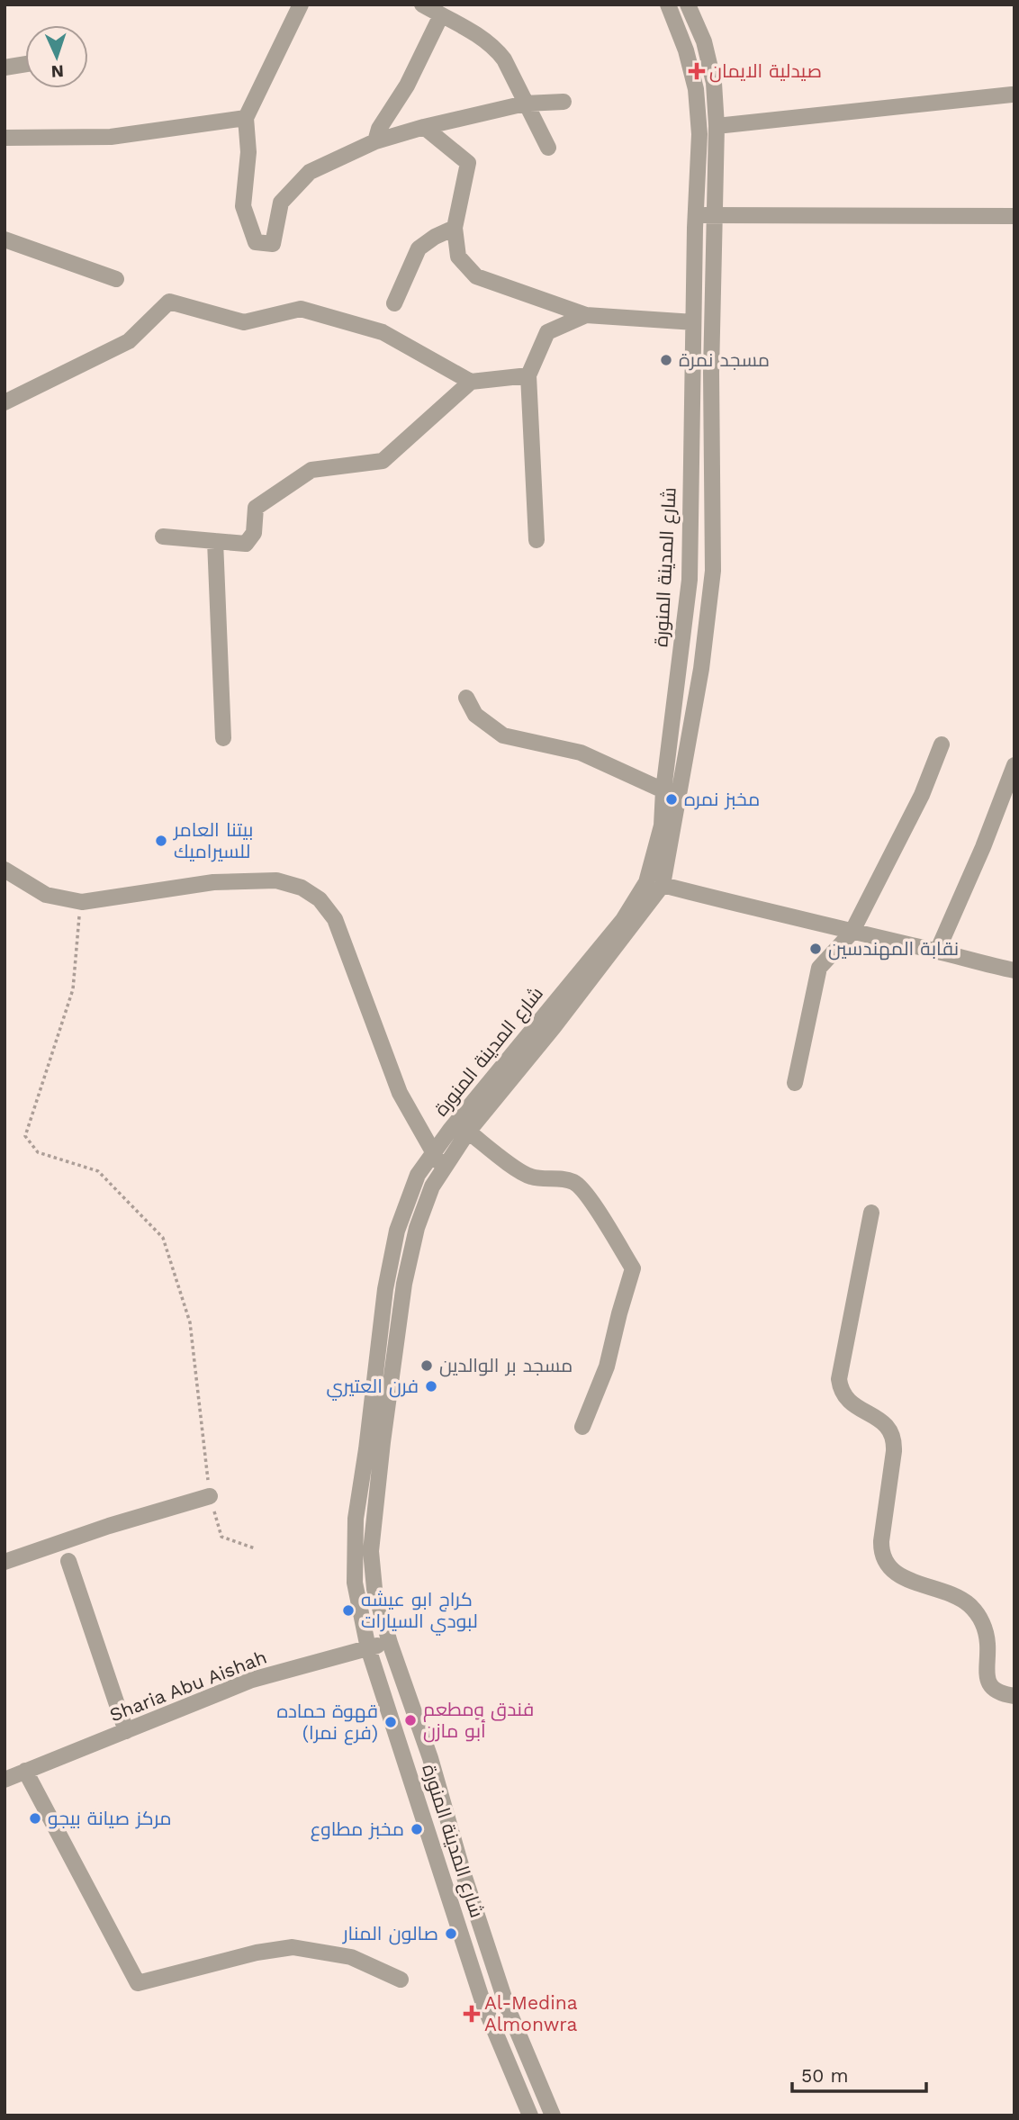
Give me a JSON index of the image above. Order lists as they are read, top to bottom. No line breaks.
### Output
{"streets":{"street":["شارع المدينة المنورة","Sharia Abu Aishah"]},"crossings":[["شارع المدينة المنورة","Sharia Abu Aishah"]],"places":{"health":["صيدلية الايمان","Al-Medina Almonwra"],"other":["مسجد نمرة","مخبز نمره","بيتنا العامر للسيراميك","نقابة المهندسين","مسجد بر الوالدين","فرن العتيري","كراج ابو عيشه لبودي السيارات","فندق ومطعم أبو مازن","قهوة حماده (فرع نمرا)","مركز صيانة بيجو","مخبز مطاوع","صالون المنار"]},"scale_bar":"50 m","north":"bottom"}
